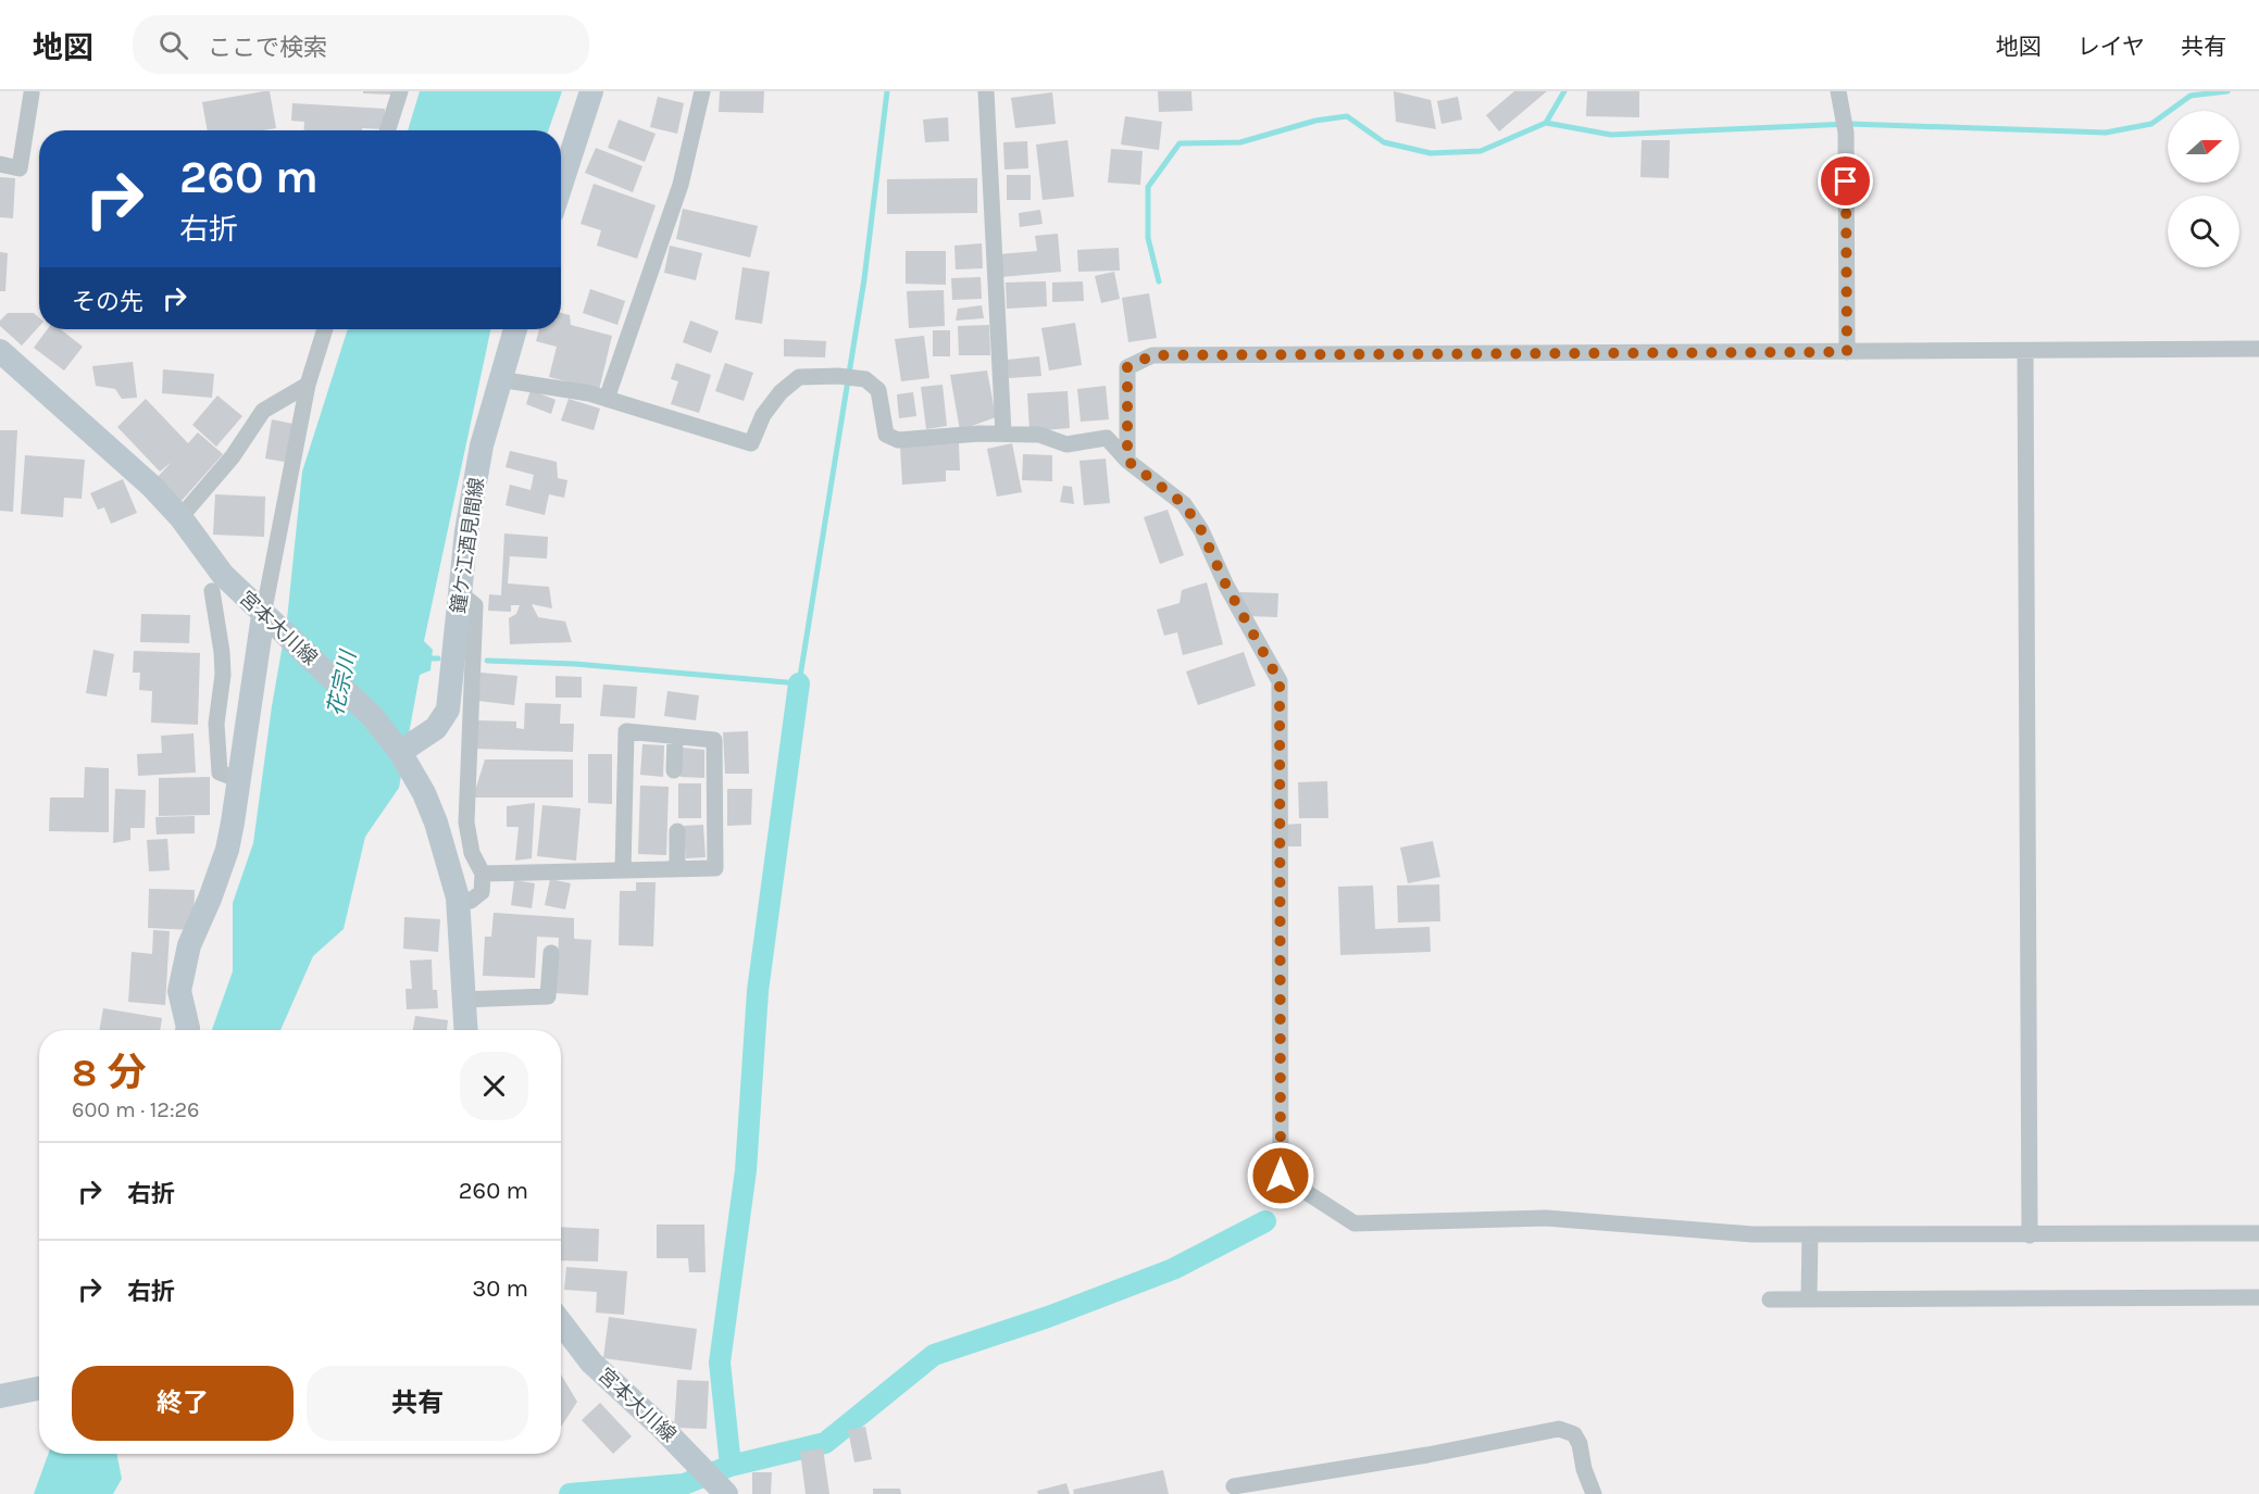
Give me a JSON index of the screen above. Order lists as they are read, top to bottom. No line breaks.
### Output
{"streets":{"main road":["鐘ケ江酒見間線","宮本大川線"]},"crossings":[["鐘ケ江酒見間線","宮本大川線"]],"water":["花宗川"],"north":"right","page":{"header":"地図","search":"ここで検索","nav":["地図","レイヤ","共有"],"turn":["260 m","右折"],"then":"その先","heading":["8 分","600 m · 12:26"],"list":[{"name":"右折","value":"260 m"},{"name":"右折","value":"30 m"}],"buttons":["終了","共有"]}}
